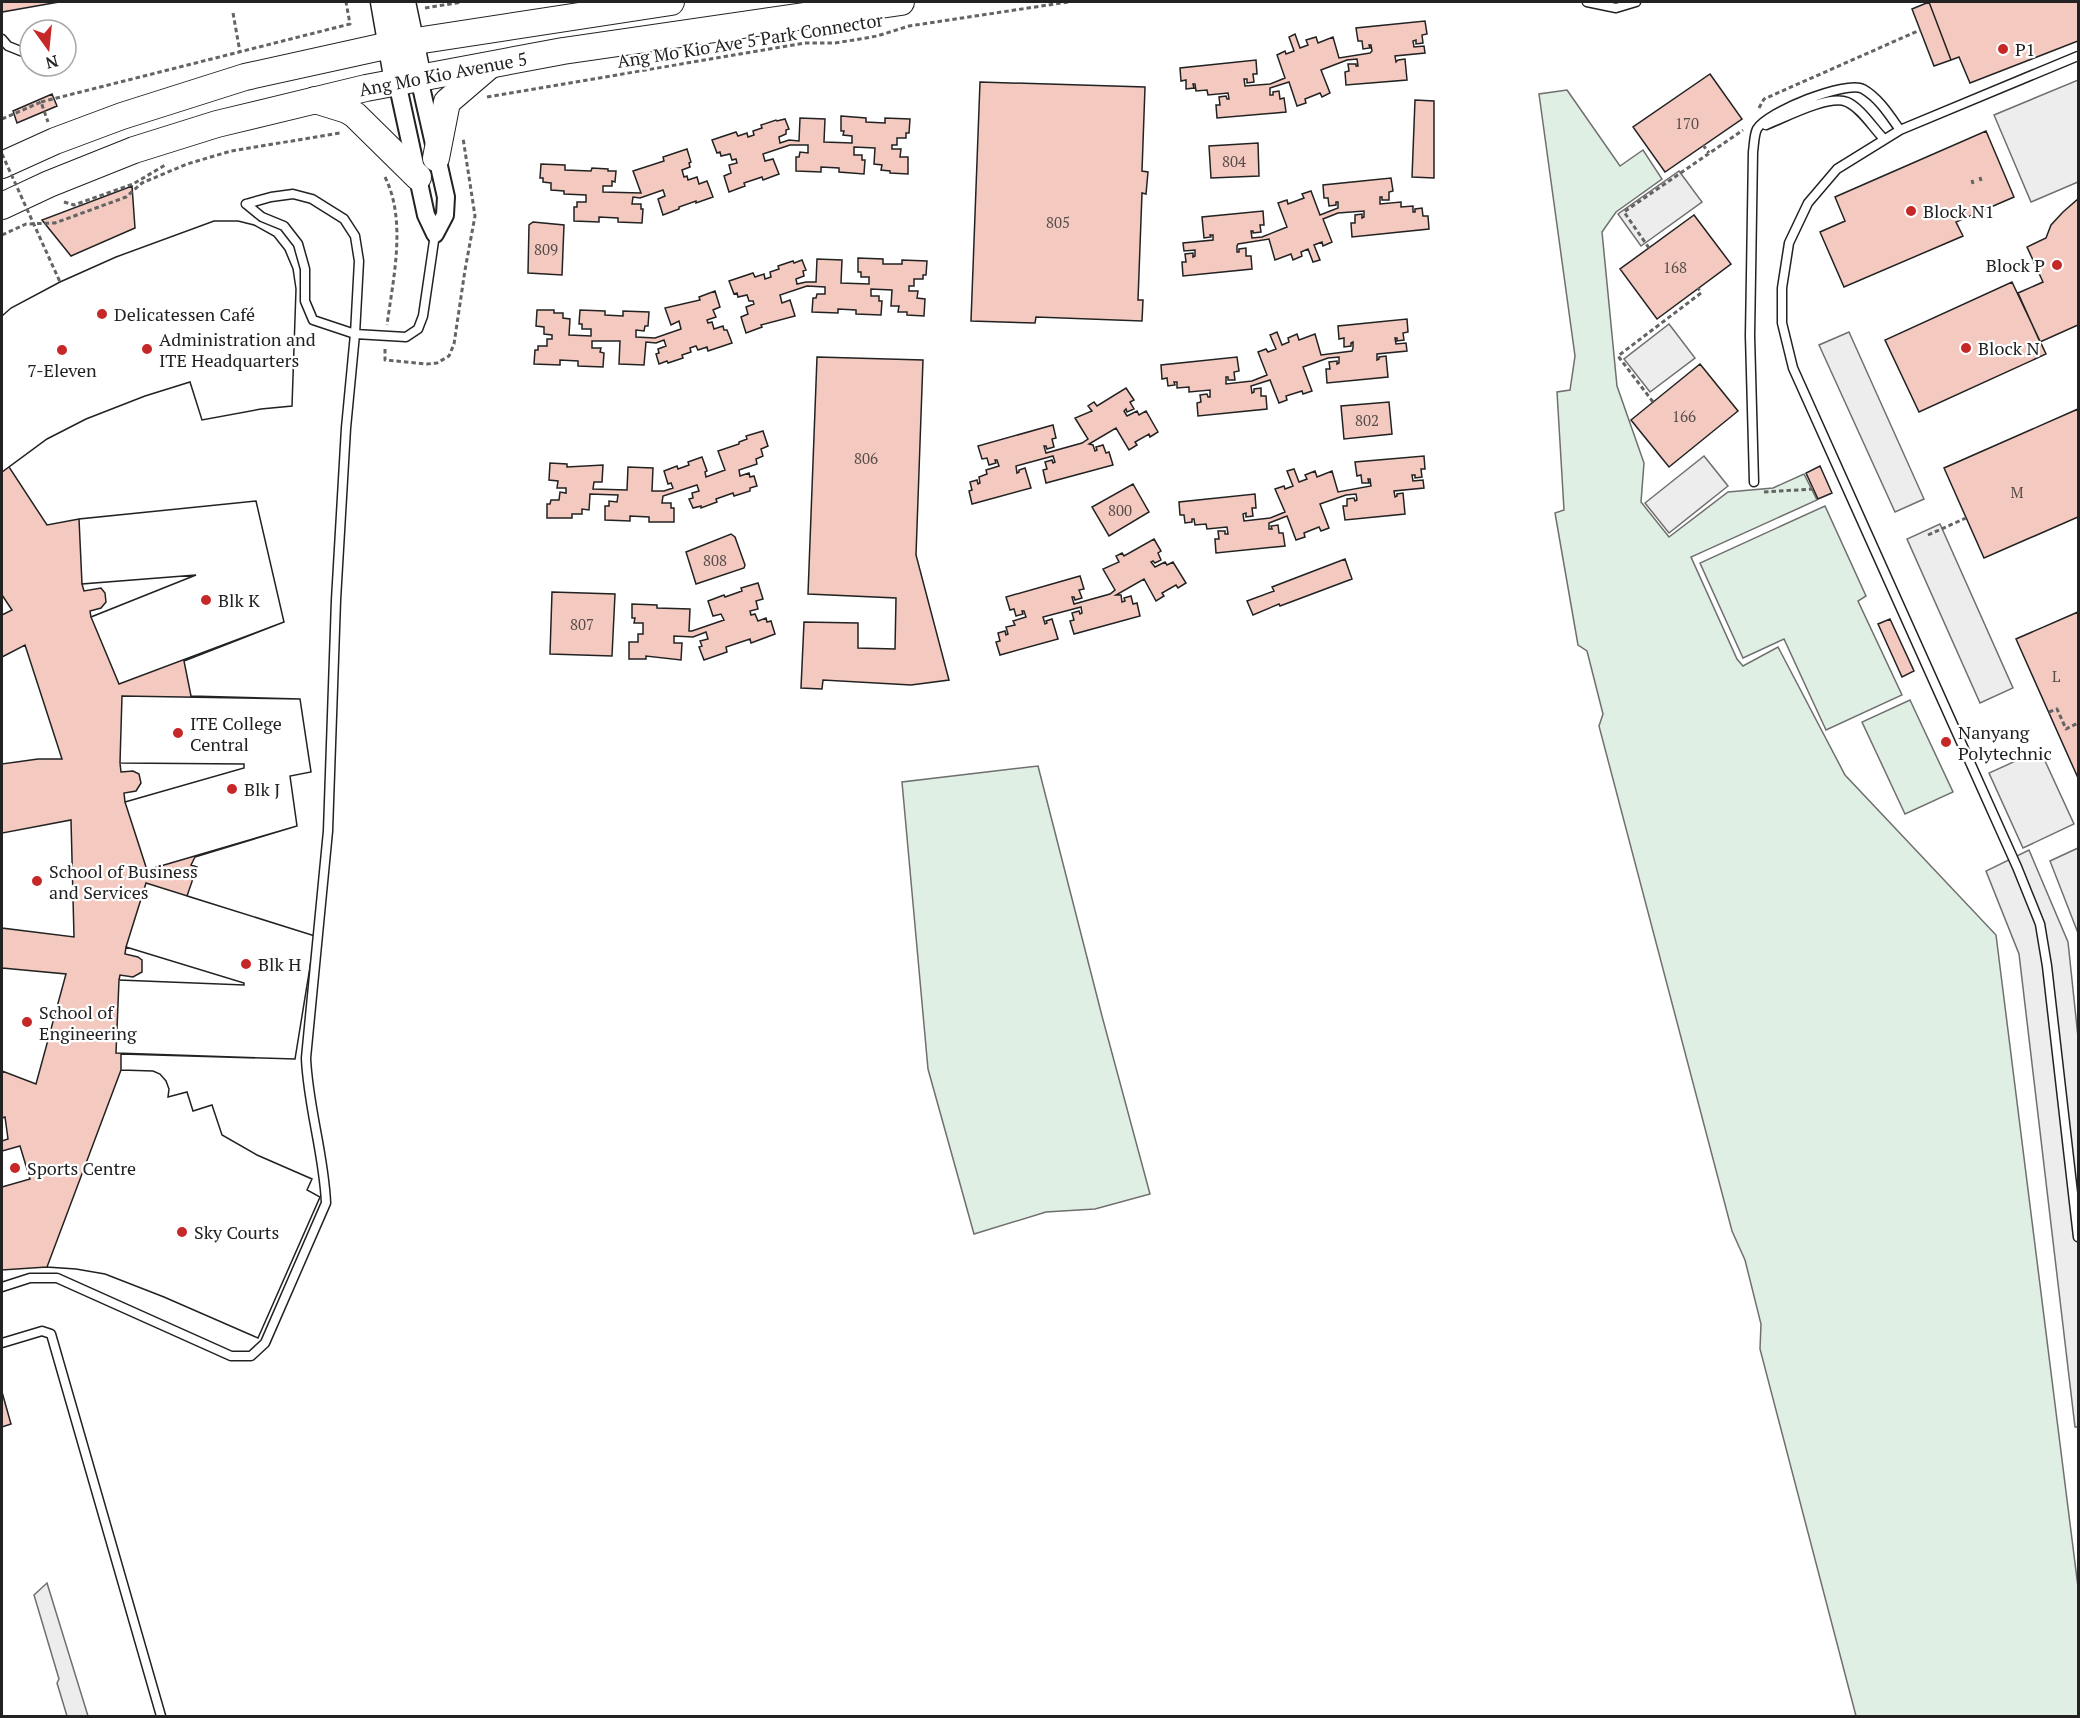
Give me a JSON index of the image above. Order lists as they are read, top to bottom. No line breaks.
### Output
{"streets":{"main road":["Ang Mo Kio Avenue 5"],"path":["Ang Mo Kio Ave 5 Park Connector"]},"places":["P1","Block N1","Block P","Delicatessen Café","Block N","Administration and ITE Headquarters","7-Eleven","Blk K","ITE College Central","Nanyang Polytechnic","Blk J","School of Business and Services","Blk H","School of Engineering","Sports Centre","Sky Courts"],"house_numbers":["170","804","805","809","168","166","802","806","M","800","808","807","L"],"north":"bottom"}
